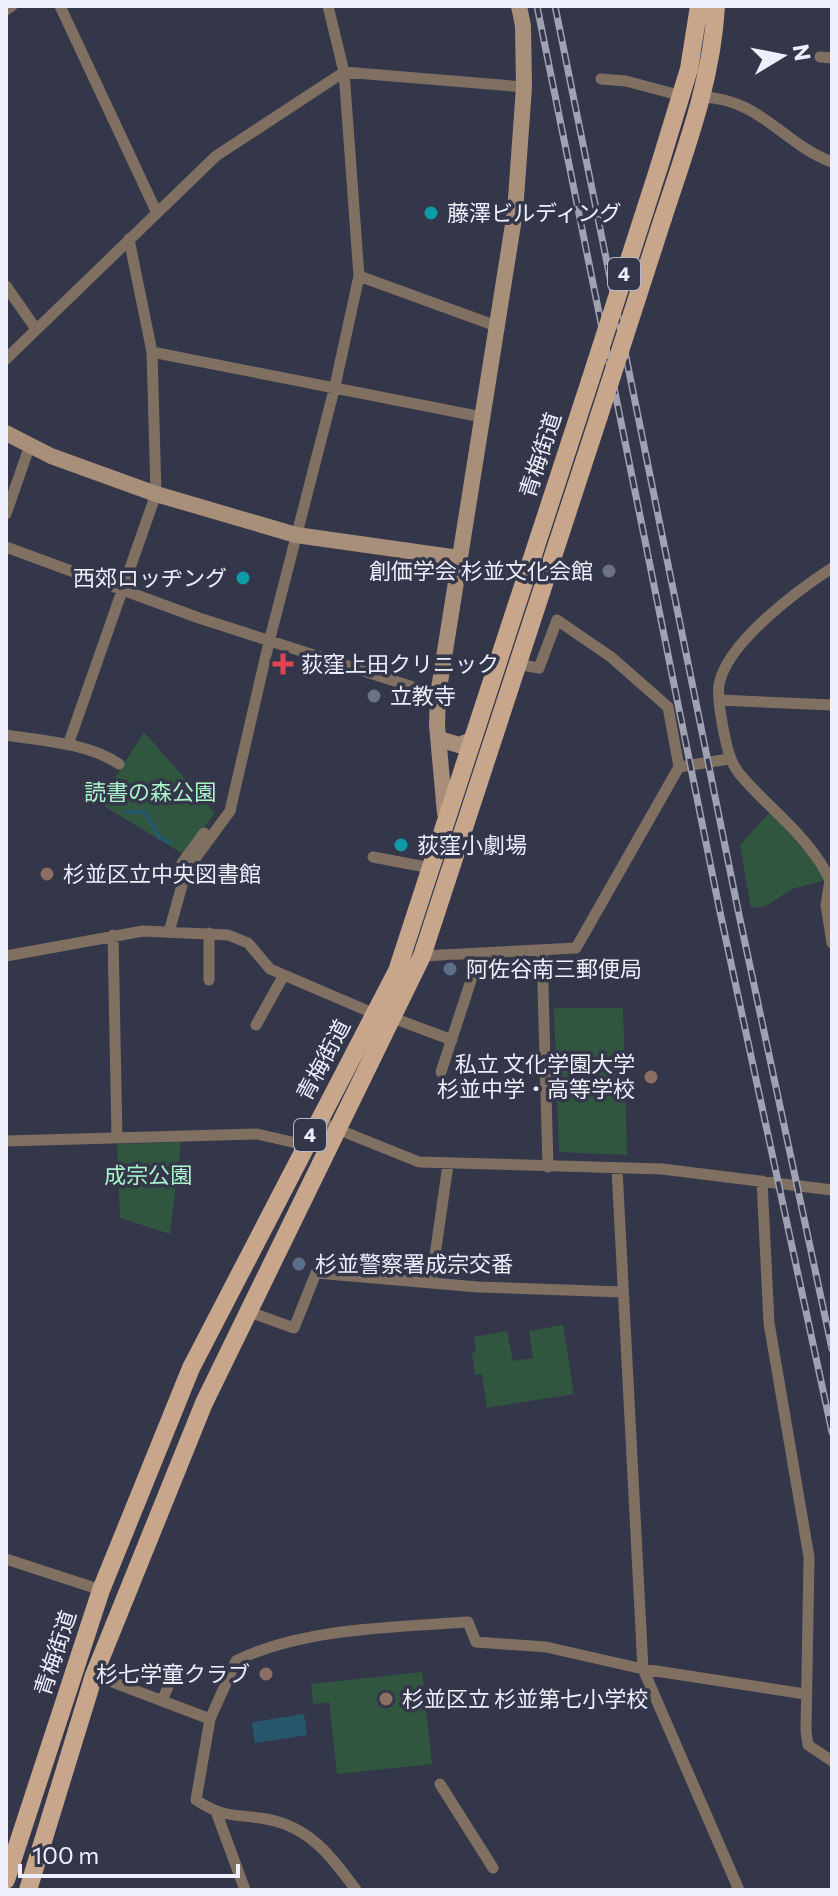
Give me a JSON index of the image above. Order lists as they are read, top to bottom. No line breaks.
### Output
{"streets":{"main road":["4","青梅街道"]},"crossings":[["4","青梅街道"]],"parks":["読書の森公園","成宗公園"],"places":{"other":["藤澤ビルディング","創価学会 杉並文化会館","西郊ロッヂング","立教寺","荻窪小劇場","杉並区立中央図書館","阿佐谷南三郵便局","私立 文化学園大学 杉並中学・高等学校","杉並警察署成宗交番","杉七学童クラブ","杉並区立 杉並第七小学校"],"health":["荻窪上田クリニック"]},"scale_bar":"100 m","north":"right"}
